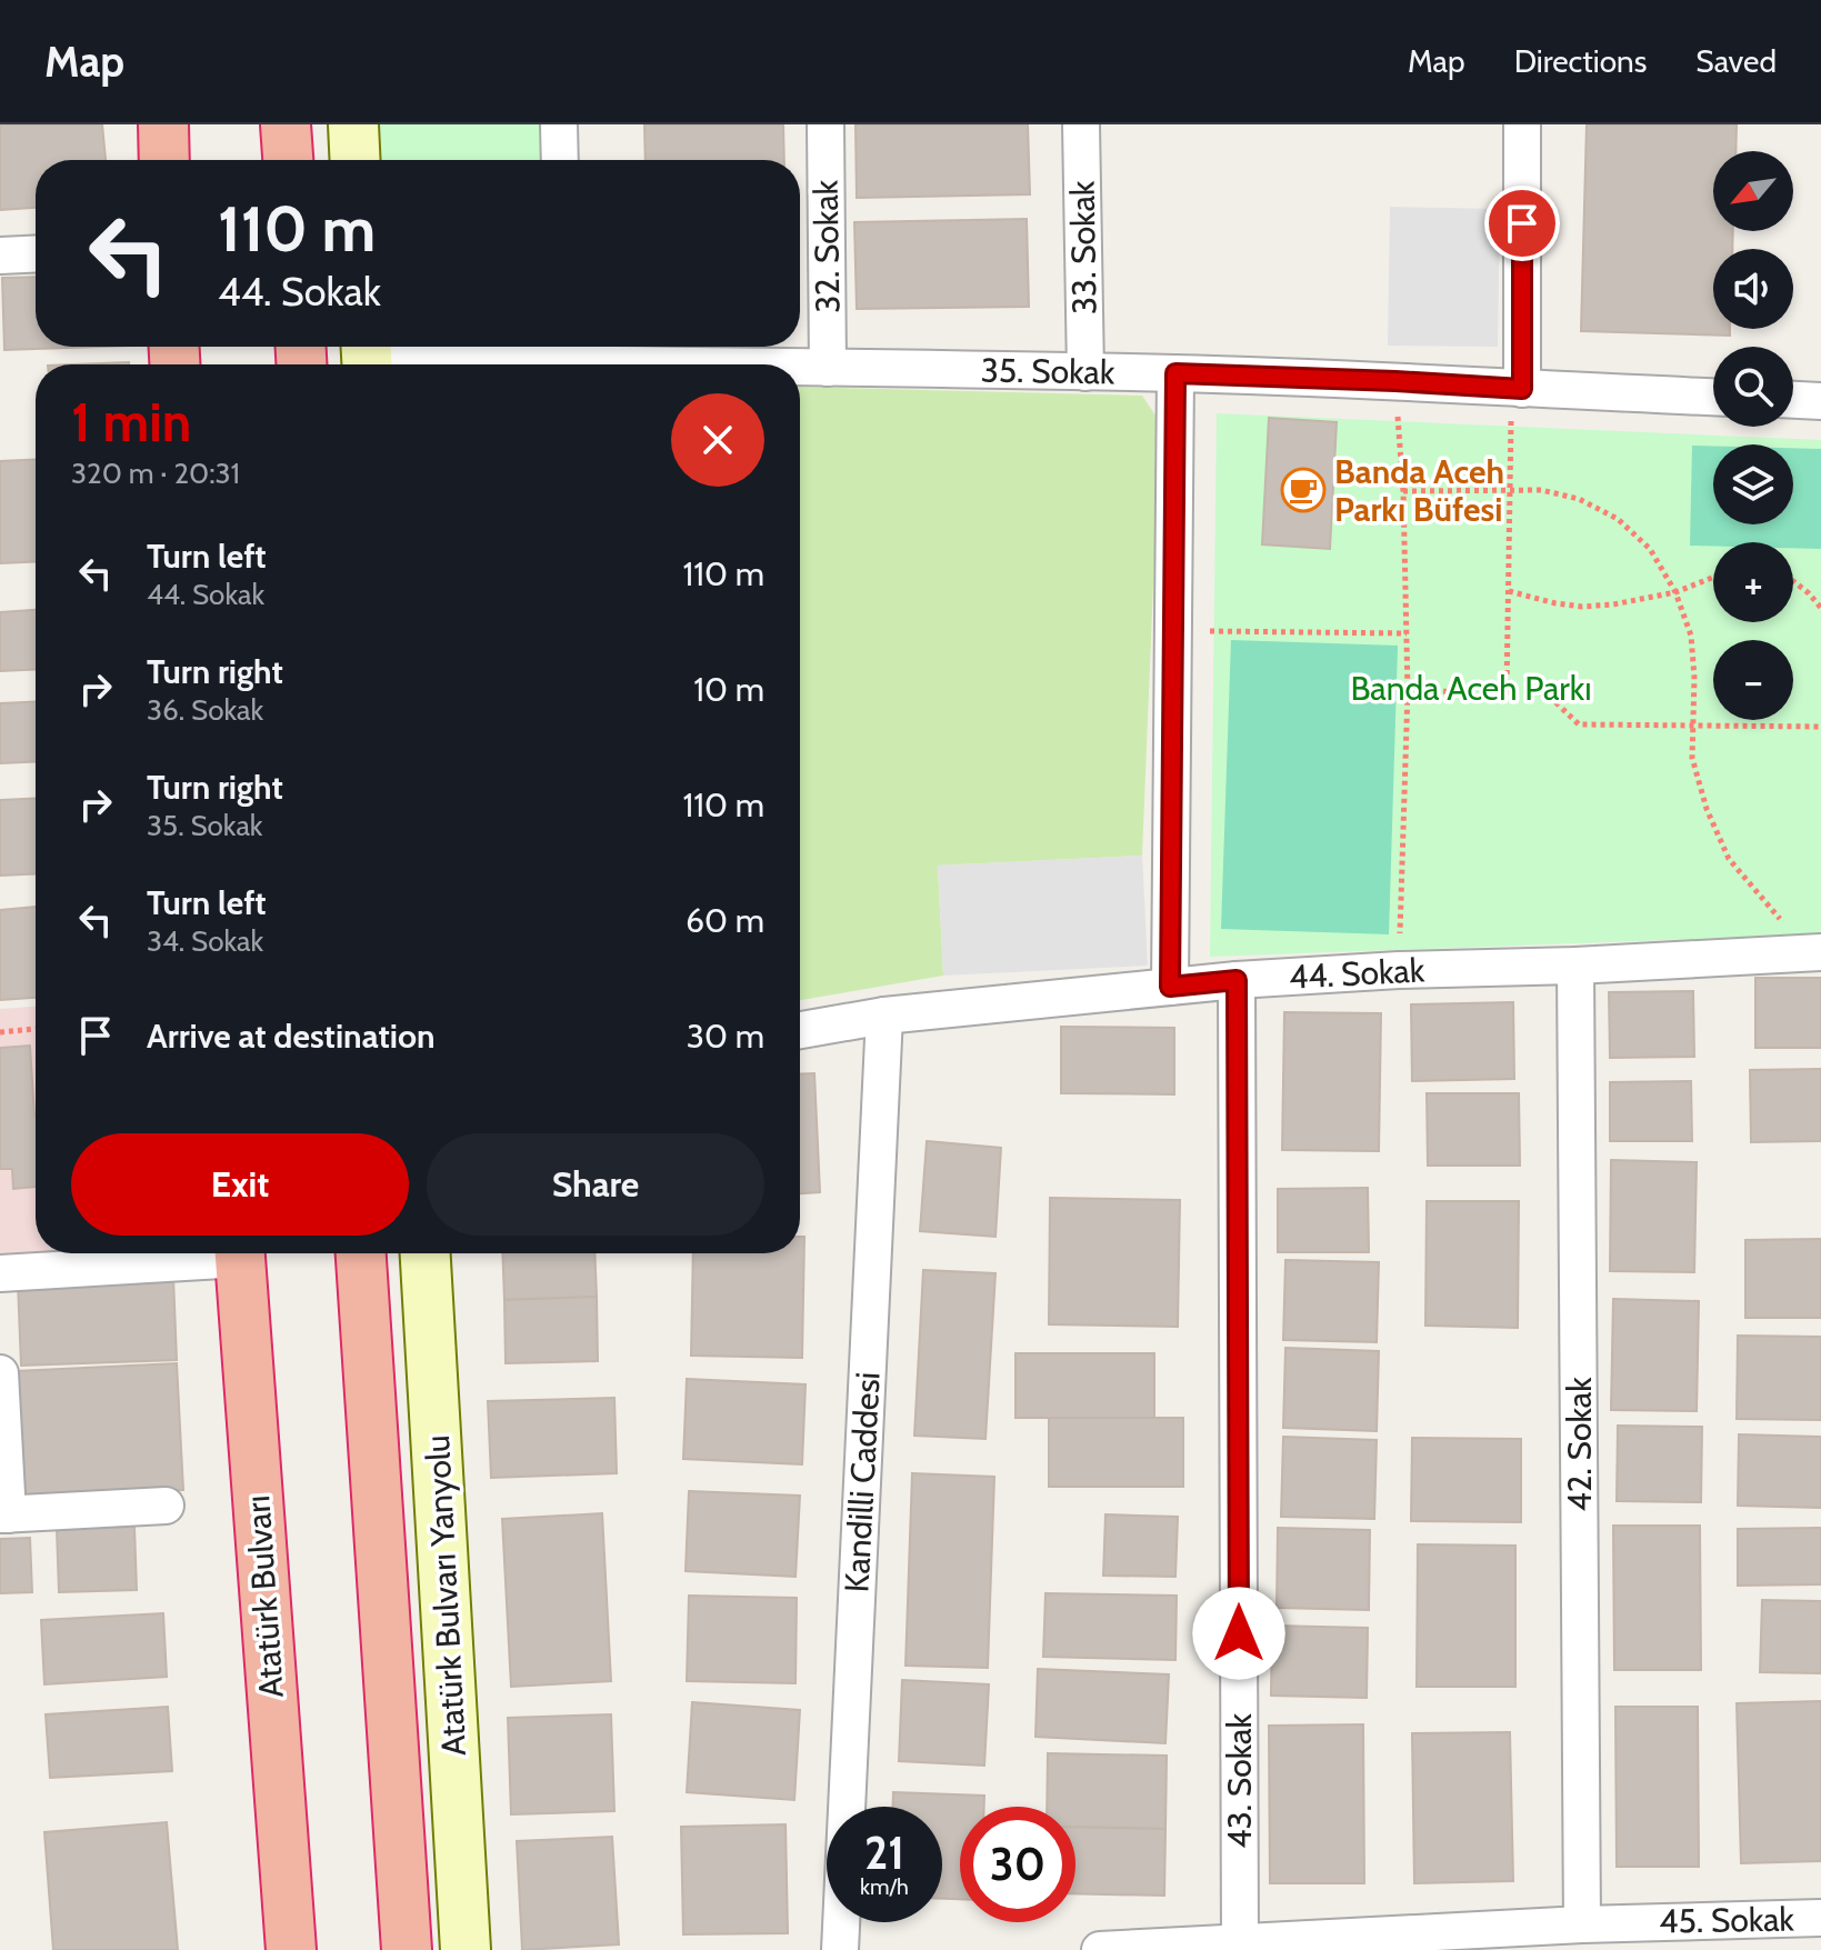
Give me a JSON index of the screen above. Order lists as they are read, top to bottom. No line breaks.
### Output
{"streets":{"highway":["Atatürk Bulvarı"],"main road":["Atatürk Bulvarı Yanyolu"],"street":["32. Sokak","33. Sokak","35. Sokak","44. Sokak","42. Sokak","Kandilli Caddesi","43. Sokak","45. Sokak"]},"crossings":[["32. Sokak","35. Sokak"],["33. Sokak","35. Sokak"],["44. Sokak","42. Sokak"],["44. Sokak","Kandilli Caddesi"],["44. Sokak","43. Sokak"],["42. Sokak","45. Sokak"],["43. Sokak","45. Sokak"]],"parks":["Banda Aceh Parkı"],"places":{"cafe":["Banda Aceh Parkı Büfesi"]},"north":"bottom left","page":{"header":"Map","nav":["Map","Directions","Saved"],"map_buttons":["+","−"],"turn":["110 m","44. Sokak"],"heading":["1 min","320 m · 20:31"],"list":[{"name":"Turn left","note":"44. Sokak","value":"110 m"},{"name":"Turn right","note":"36. Sokak","value":"10 m"},{"name":"Turn right","note":"35. Sokak","value":"110 m"},{"name":"Turn left","note":"34. Sokak","value":"60 m"},{"name":"Arrive at destination","value":"30 m"}],"buttons":["Exit","Share"],"speed":"21 km/h","limit":"30"}}
